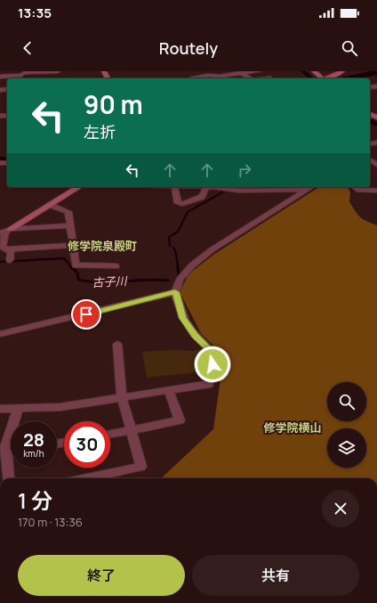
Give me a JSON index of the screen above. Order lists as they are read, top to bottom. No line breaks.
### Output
{"districts":["修学院泉殿町","修学院横山"],"water":["古子川"],"page":{"status":"13:35","header":"Routely","turn":["90 m","左折"],"speed":"28 km/h","limit":"30","heading":["1 分","170 m · 13:36"],"buttons":["終了","共有"]}}
